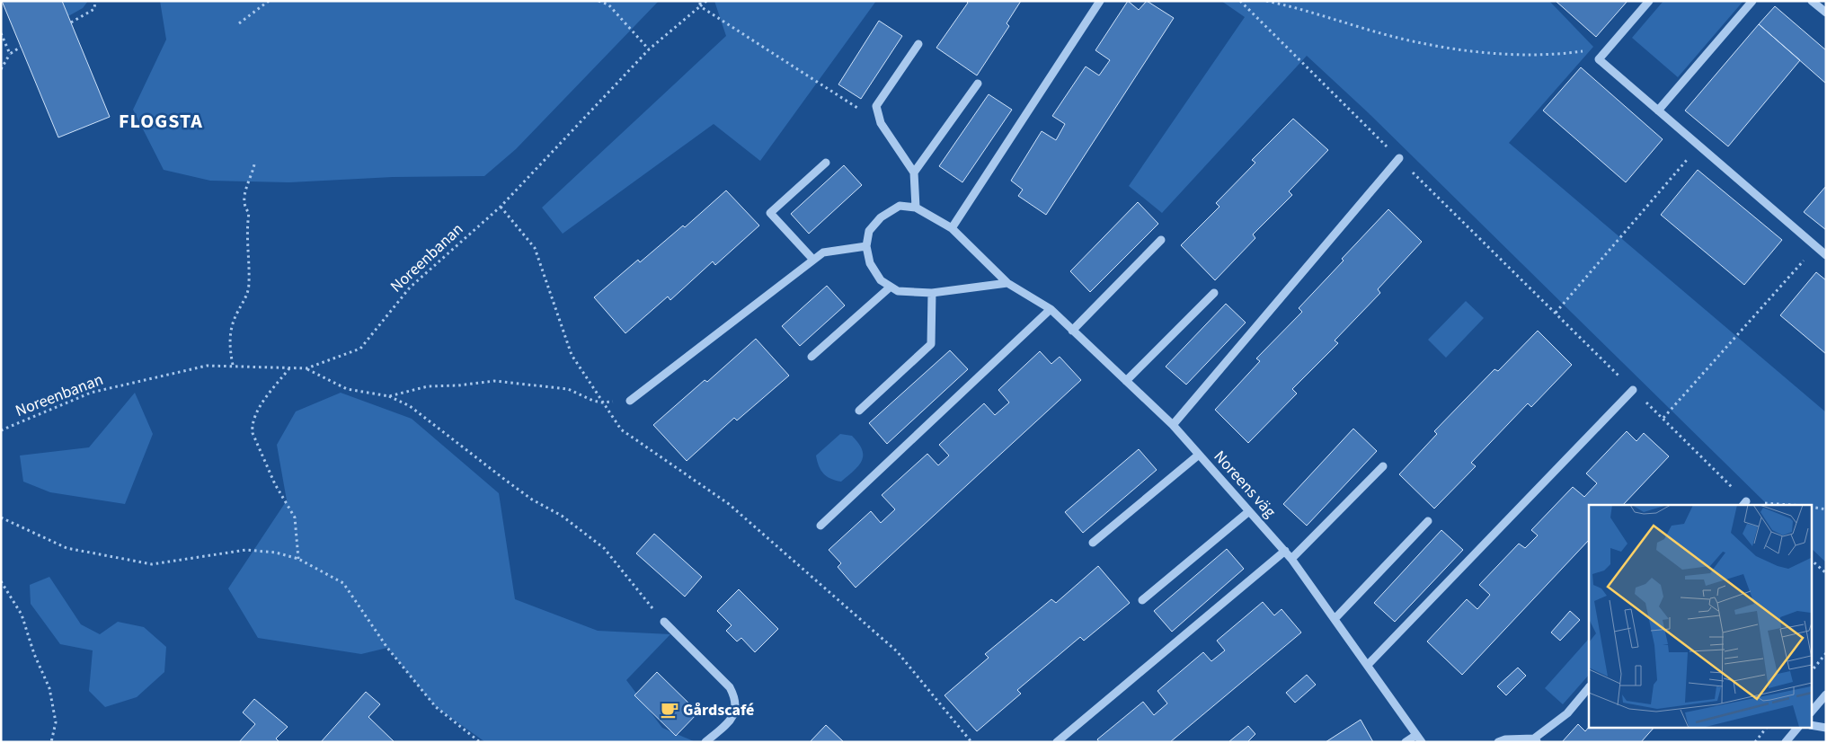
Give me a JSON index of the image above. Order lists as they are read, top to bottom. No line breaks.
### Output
{"streets":{"street":["Noreens väg"],"path":["Noreenbanan"]},"districts":["FLOGSTA"],"places":{"cafe":["Gårdscafé"]}}
